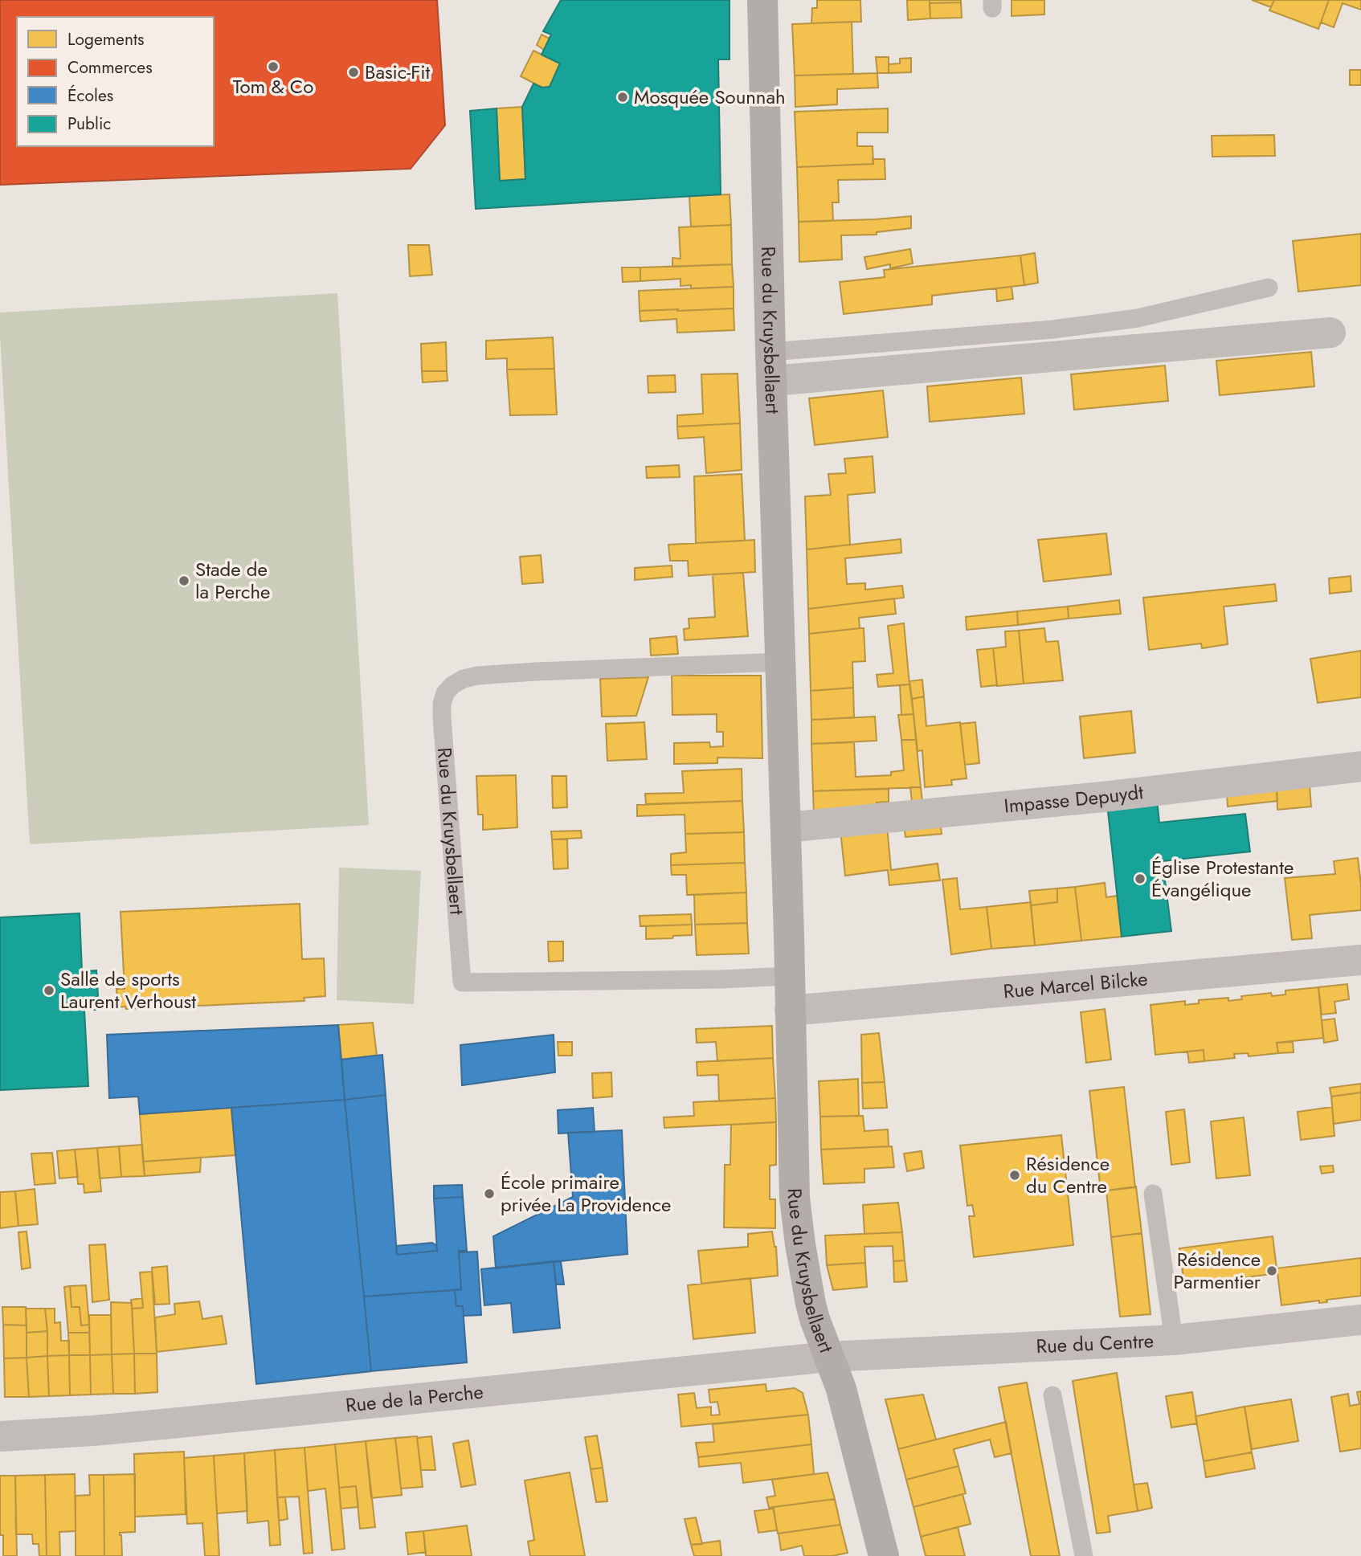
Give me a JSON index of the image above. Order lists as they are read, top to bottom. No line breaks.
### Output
{"streets":{"street":["Rue du Kruysbellaert","Impasse Depuydt","Rue Marcel Bilcke","Rue du Centre","Rue de la Perche"]},"crossings":[["Rue du Kruysbellaert","Impasse Depuydt"],["Rue du Kruysbellaert","Rue Marcel Bilcke"],["Rue du Kruysbellaert","Rue du Centre"],["Rue du Kruysbellaert","Rue de la Perche"],["Rue du Centre","Rue de la Perche"]],"places":["Tom & Co","Basic-Fit","Mosquée Sounnah","Stade de la Perche","Église Protestante Évangélique","Salle de sports Laurent Verhoust","Résidence du Centre","École primaire privée La Providence","Résidence Parmentier"],"legend":["Logements","Commerces","Écoles","Public"]}
